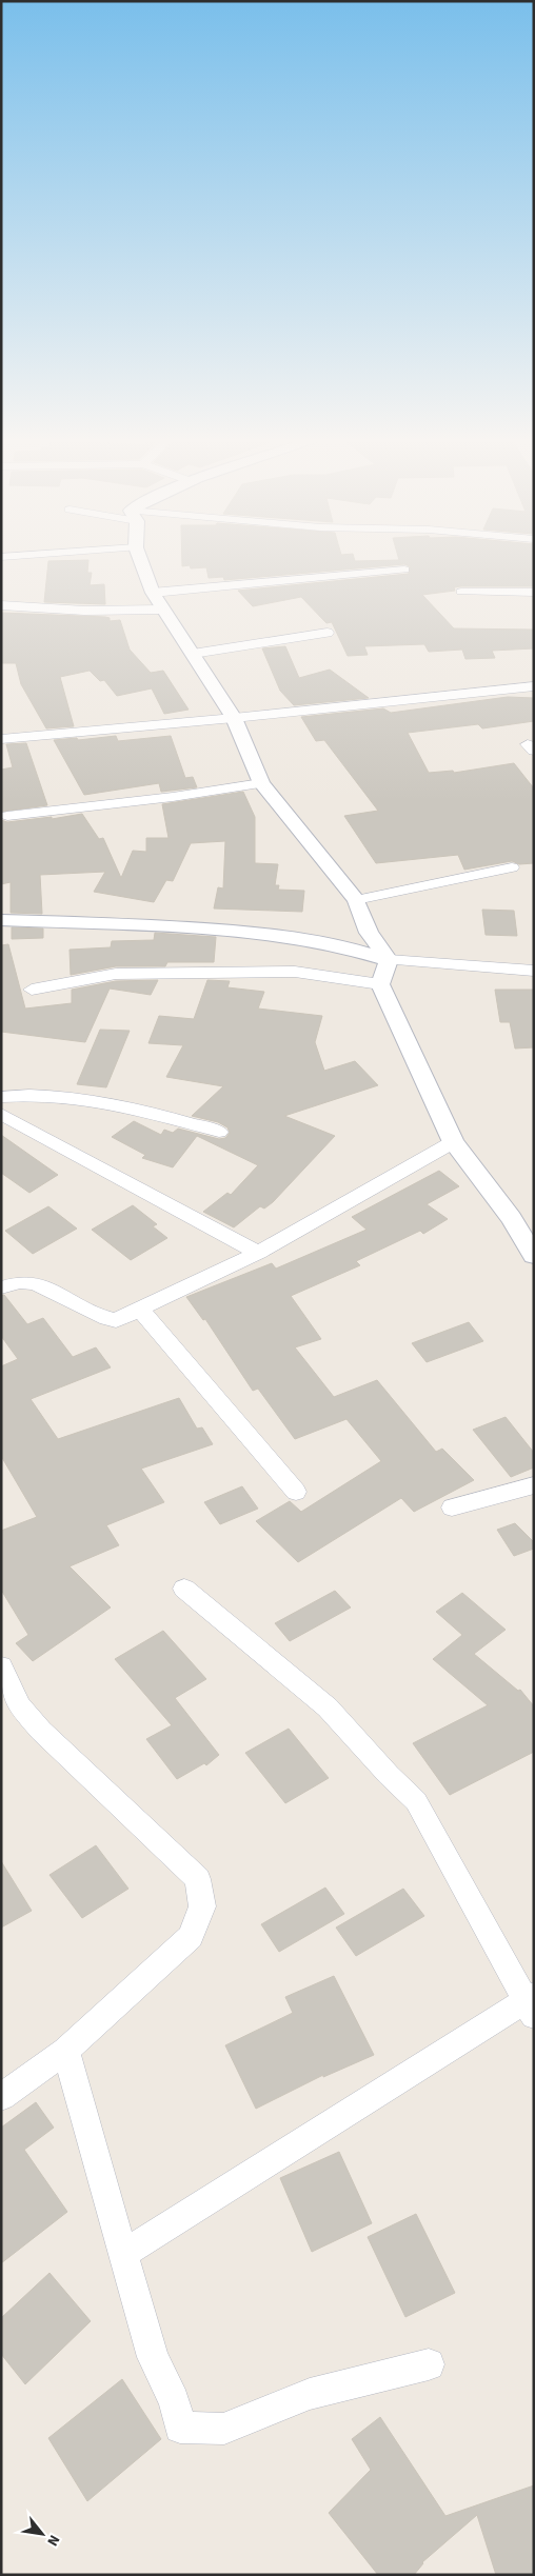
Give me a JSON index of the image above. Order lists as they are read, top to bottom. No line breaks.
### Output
{"north":"bottom right"}
